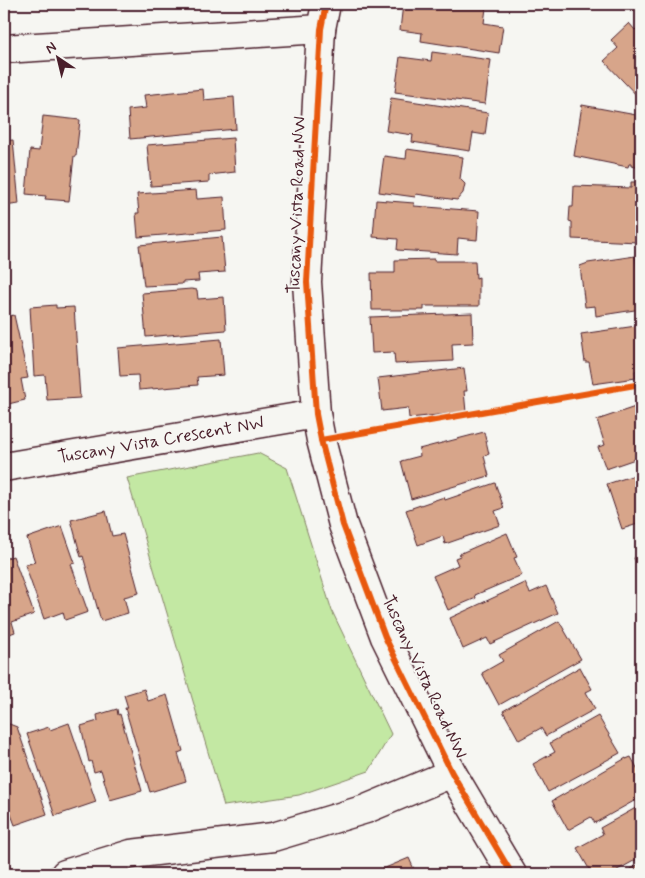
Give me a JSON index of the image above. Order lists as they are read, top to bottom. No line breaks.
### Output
{"streets":{"street":["Tuscany Vista Road NW","Tuscany Vista Crescent NW"]},"crossings":[["Tuscany Vista Road NW","Tuscany Vista Crescent NW"]],"north":"top left"}
